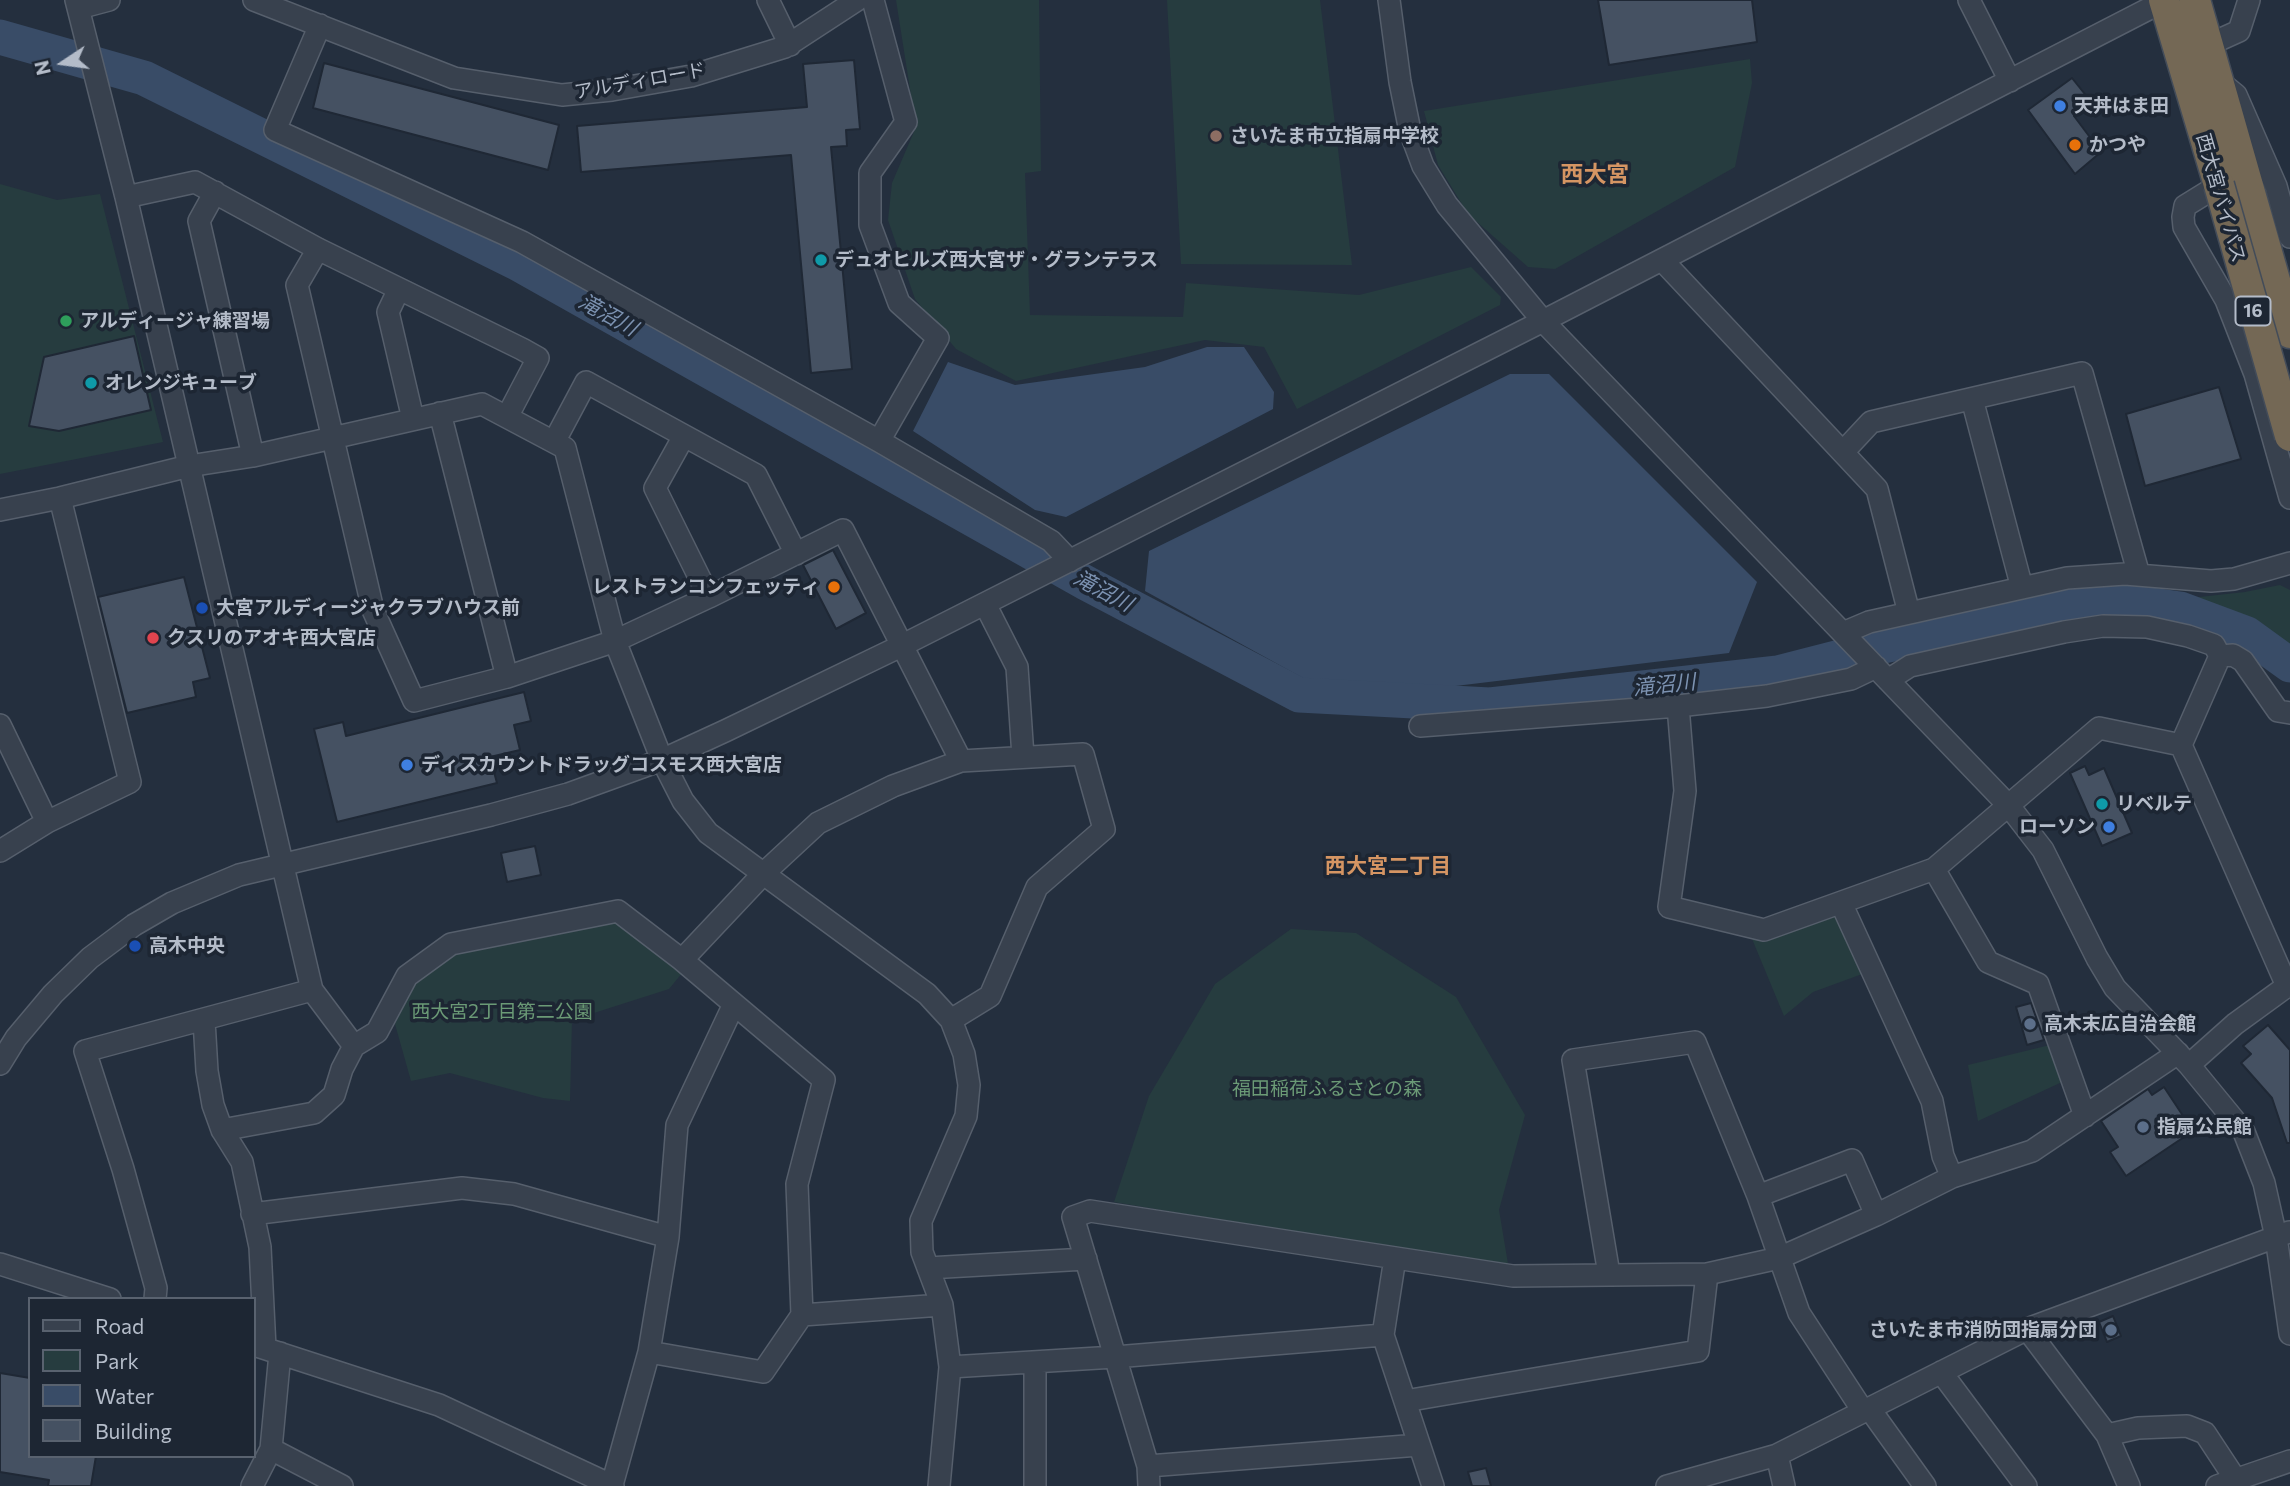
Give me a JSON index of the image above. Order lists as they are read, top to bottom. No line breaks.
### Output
{"streets":{"highway":["西大宮バイパス","16"],"street":["アルディロード"]},"districts":["西大宮","西大宮二丁目"],"water":["滝沼川"],"parks":["西大宮2丁目第二公園","福田稲荷ふるさとの森"],"places":["天丼はま田","さいたま市立指扇中学校","かつや","デュオヒルズ西大宮ザ・グランテラス","アルディージャ練習場","オレンジキューブ","レストランコンフェッティ","大宮アルディージャクラブハウス前","クスリのアオキ西大宮店","ディスカウントドラッグコスモス西大宮店","リベルテ","ローソン","高木中央","高木末広自治会館","指扇公民館","さいたま市消防団指扇分団"],"legend":["Road","Park","Water","Building"],"north":"left"}
